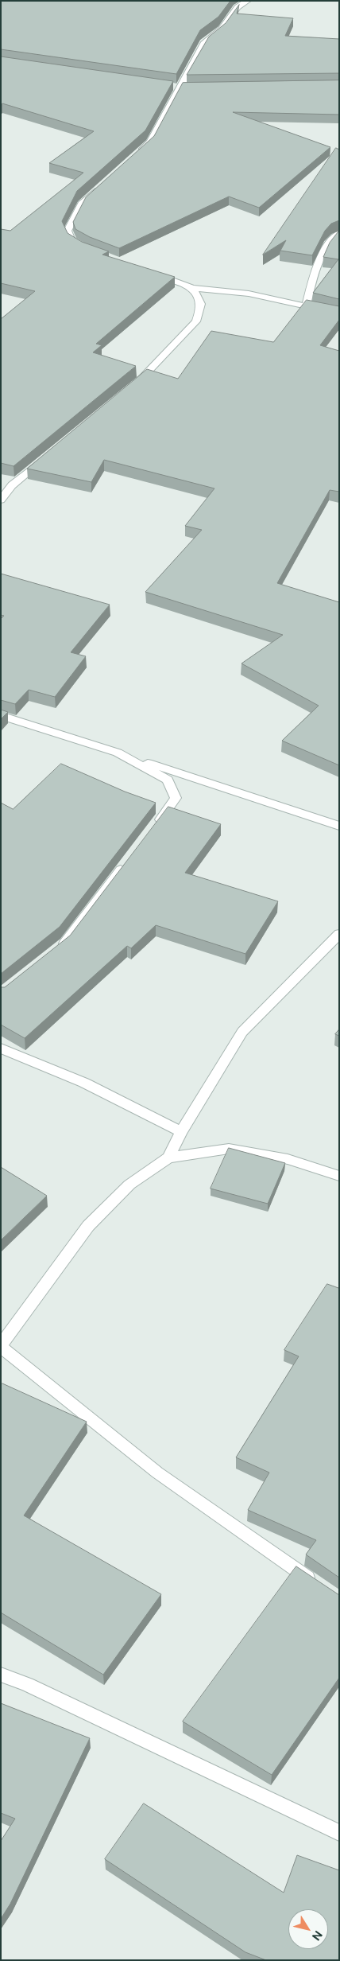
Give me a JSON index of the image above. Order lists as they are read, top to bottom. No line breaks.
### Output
{"north":"bottom right"}
